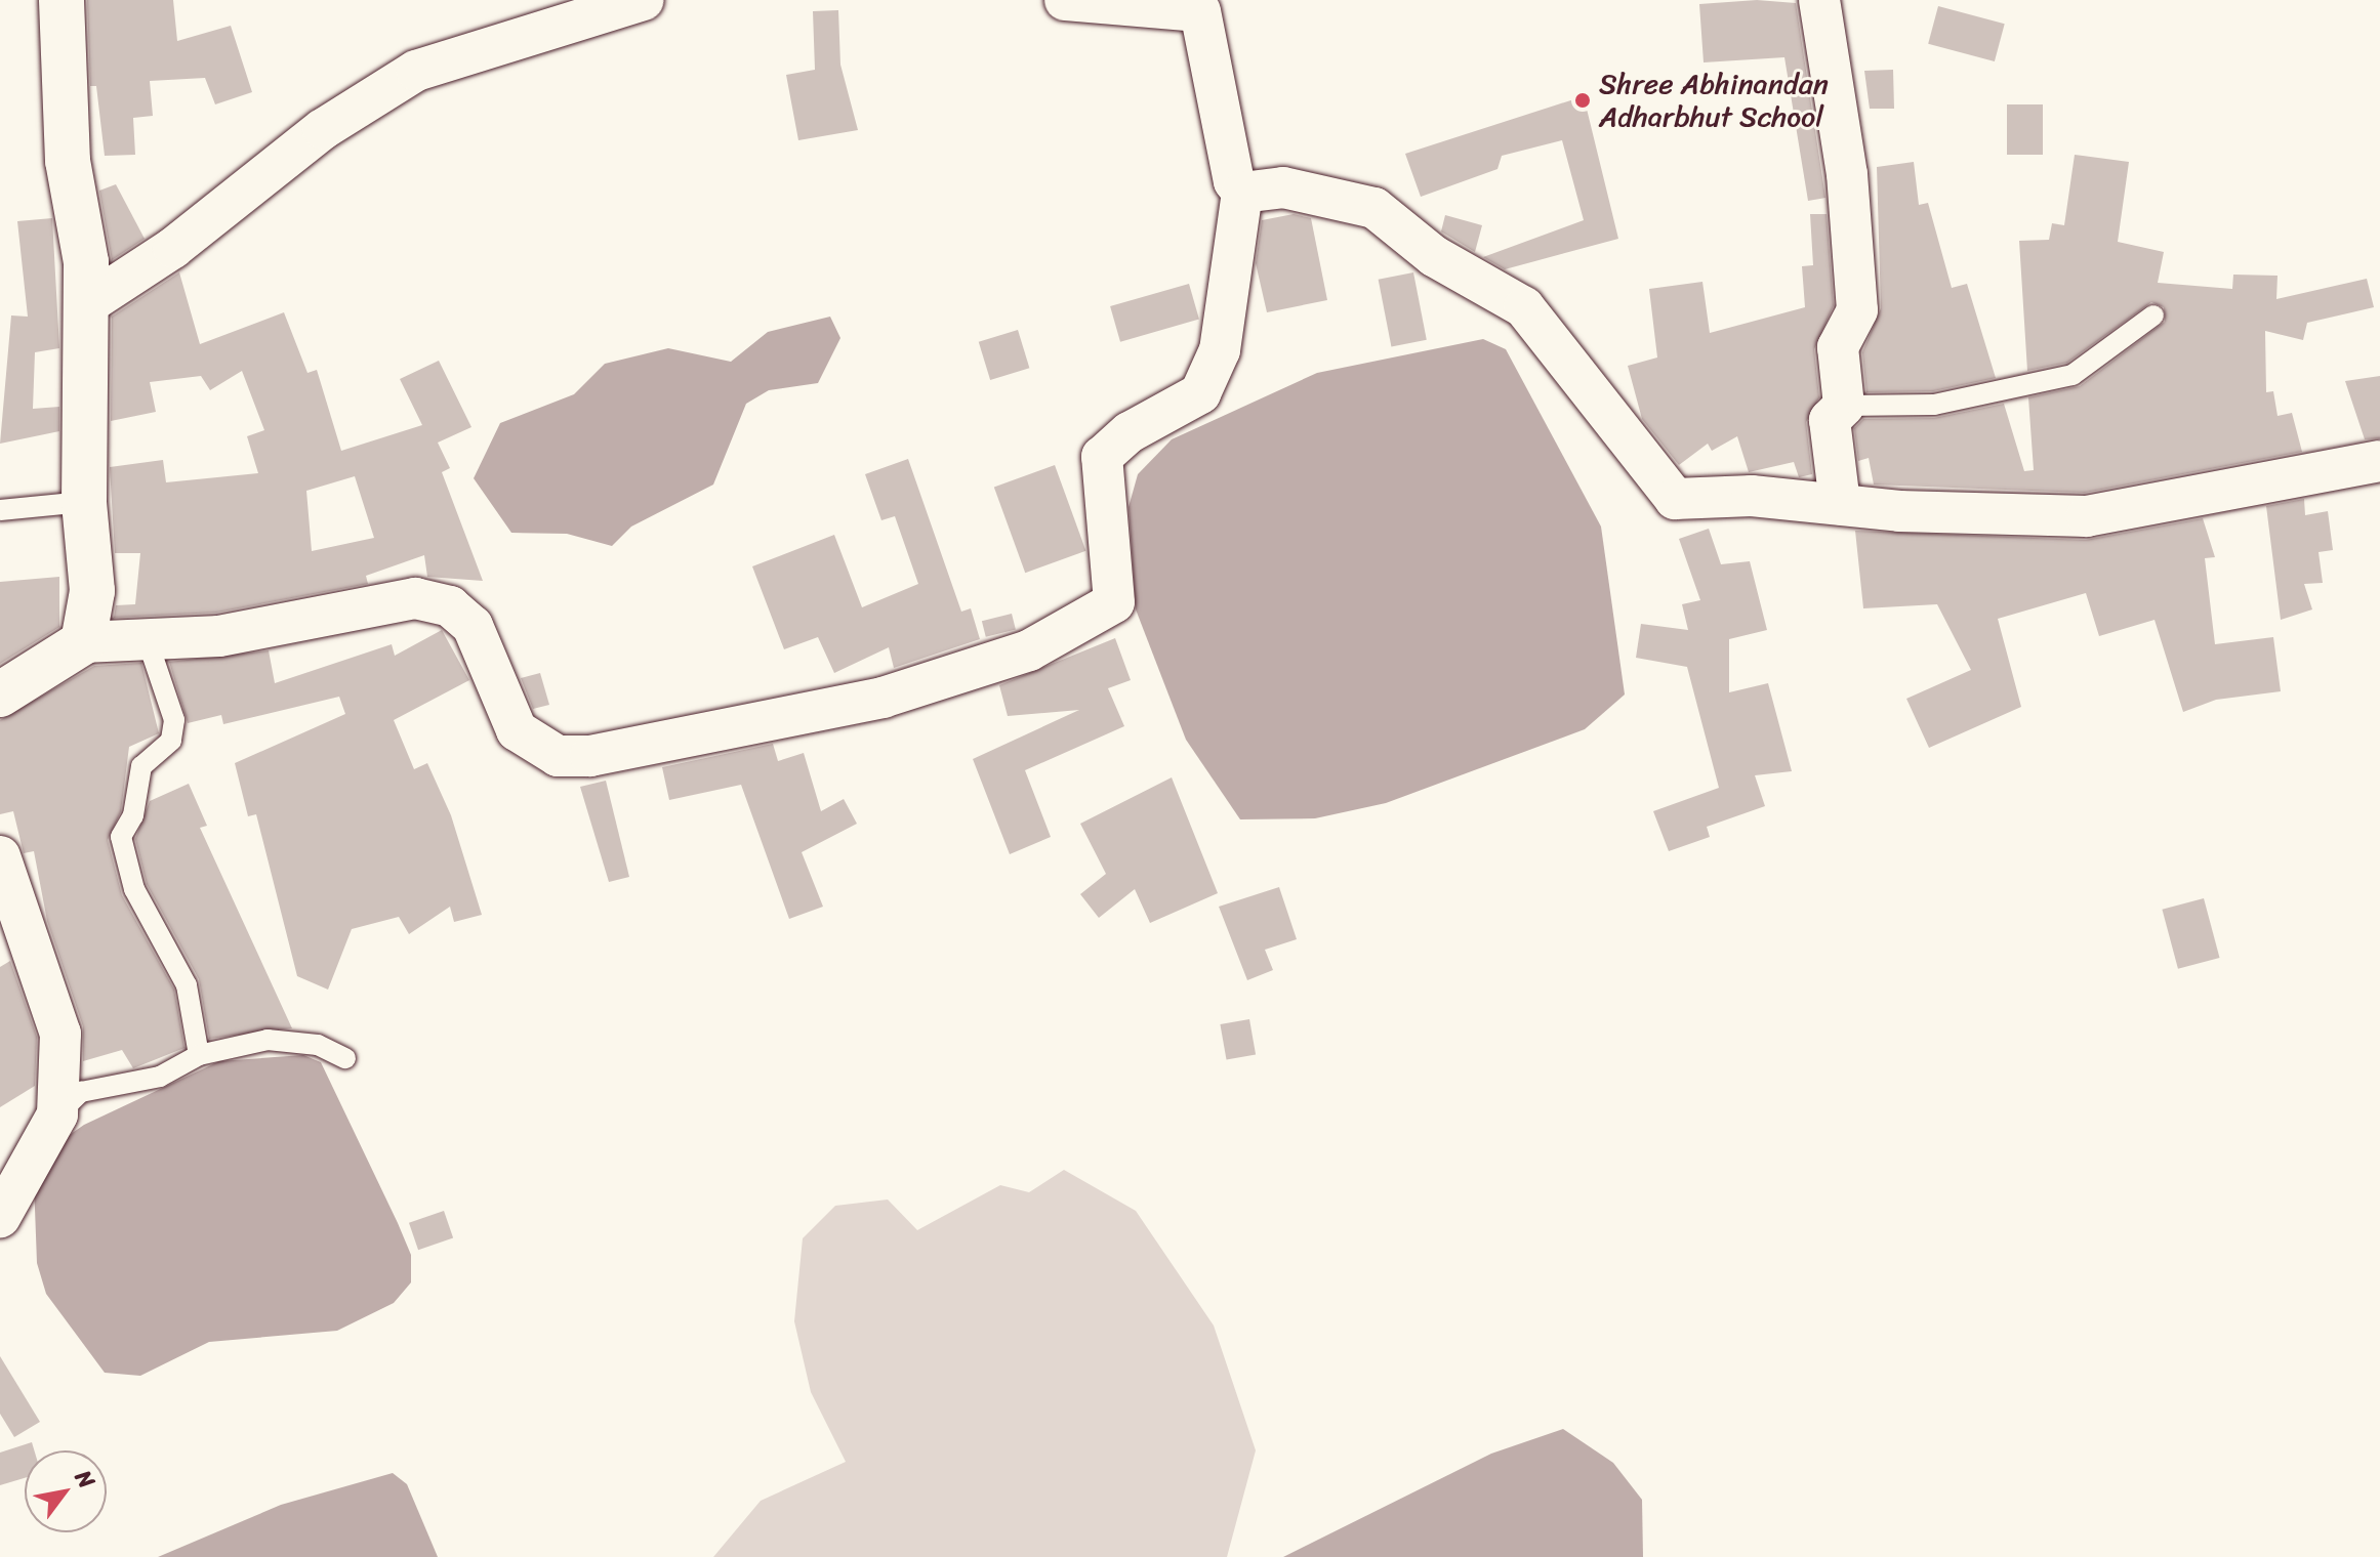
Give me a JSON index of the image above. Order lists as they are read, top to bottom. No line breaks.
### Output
{"places":["Shree Abhinandan Adharbhut School"],"north":"top right"}
